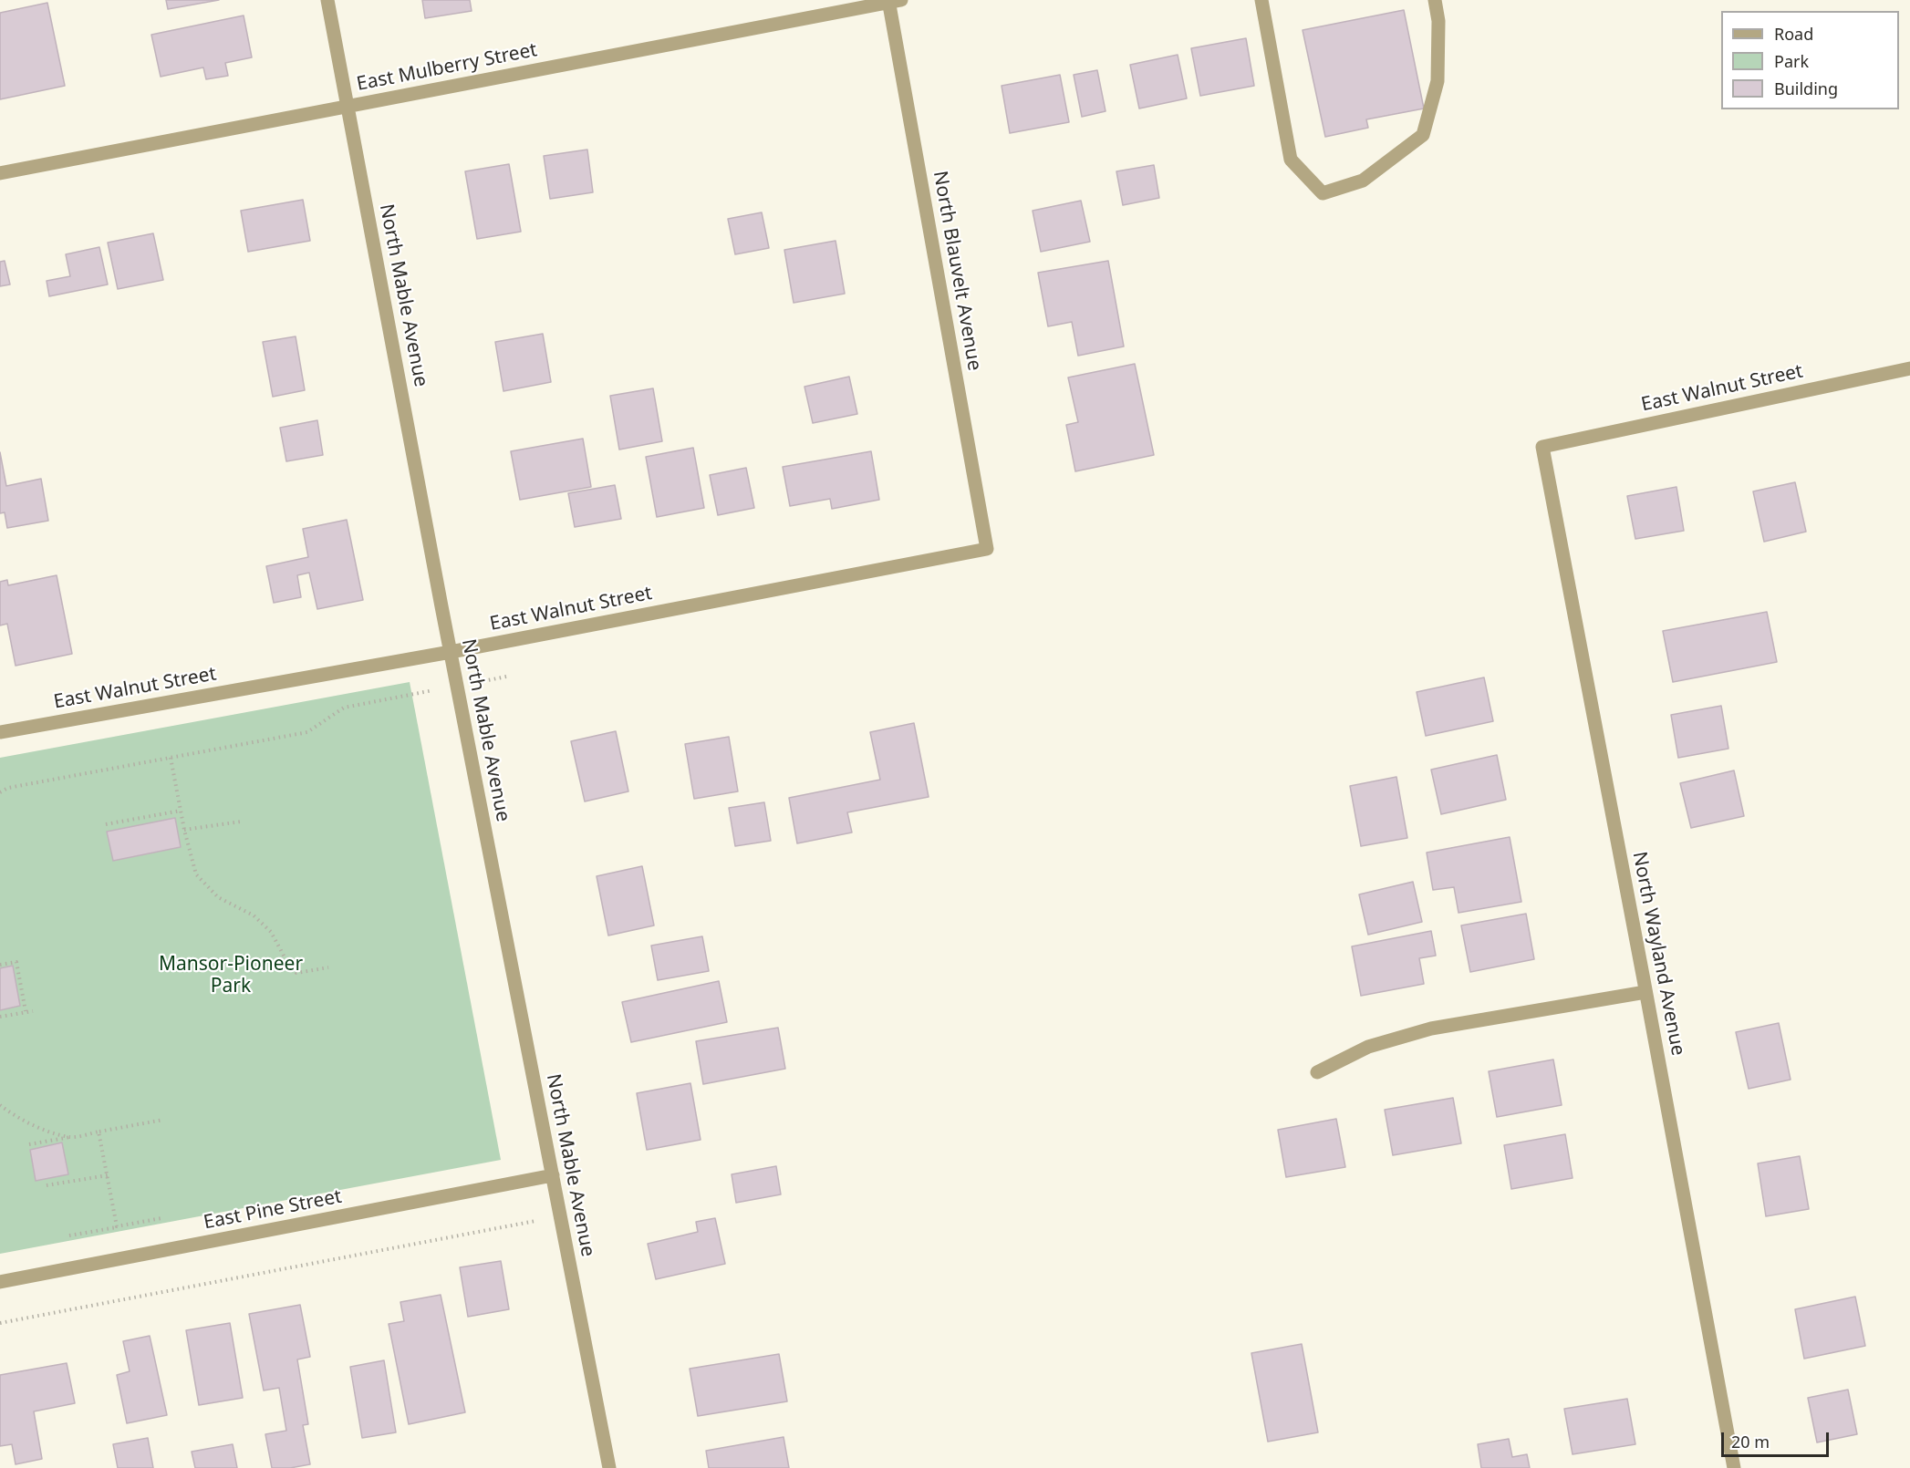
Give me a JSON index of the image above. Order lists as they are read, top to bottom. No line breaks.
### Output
{"streets":{"street":["East Mulberry Street","North Blauvelt Avenue","North Mable Avenue","East Walnut Street","North Wayland Avenue","East Pine Street"]},"crossings":[["East Mulberry Street","North Blauvelt Avenue"],["East Mulberry Street","North Mable Avenue"],["North Blauvelt Avenue","East Walnut Street"],["North Mable Avenue","East Walnut Street"],["North Mable Avenue","East Pine Street"],["East Walnut Street","North Wayland Avenue"]],"parks":["Mansor-Pioneer Park"],"legend":["Road","Park","Building"],"scale_bar":"20 m"}
